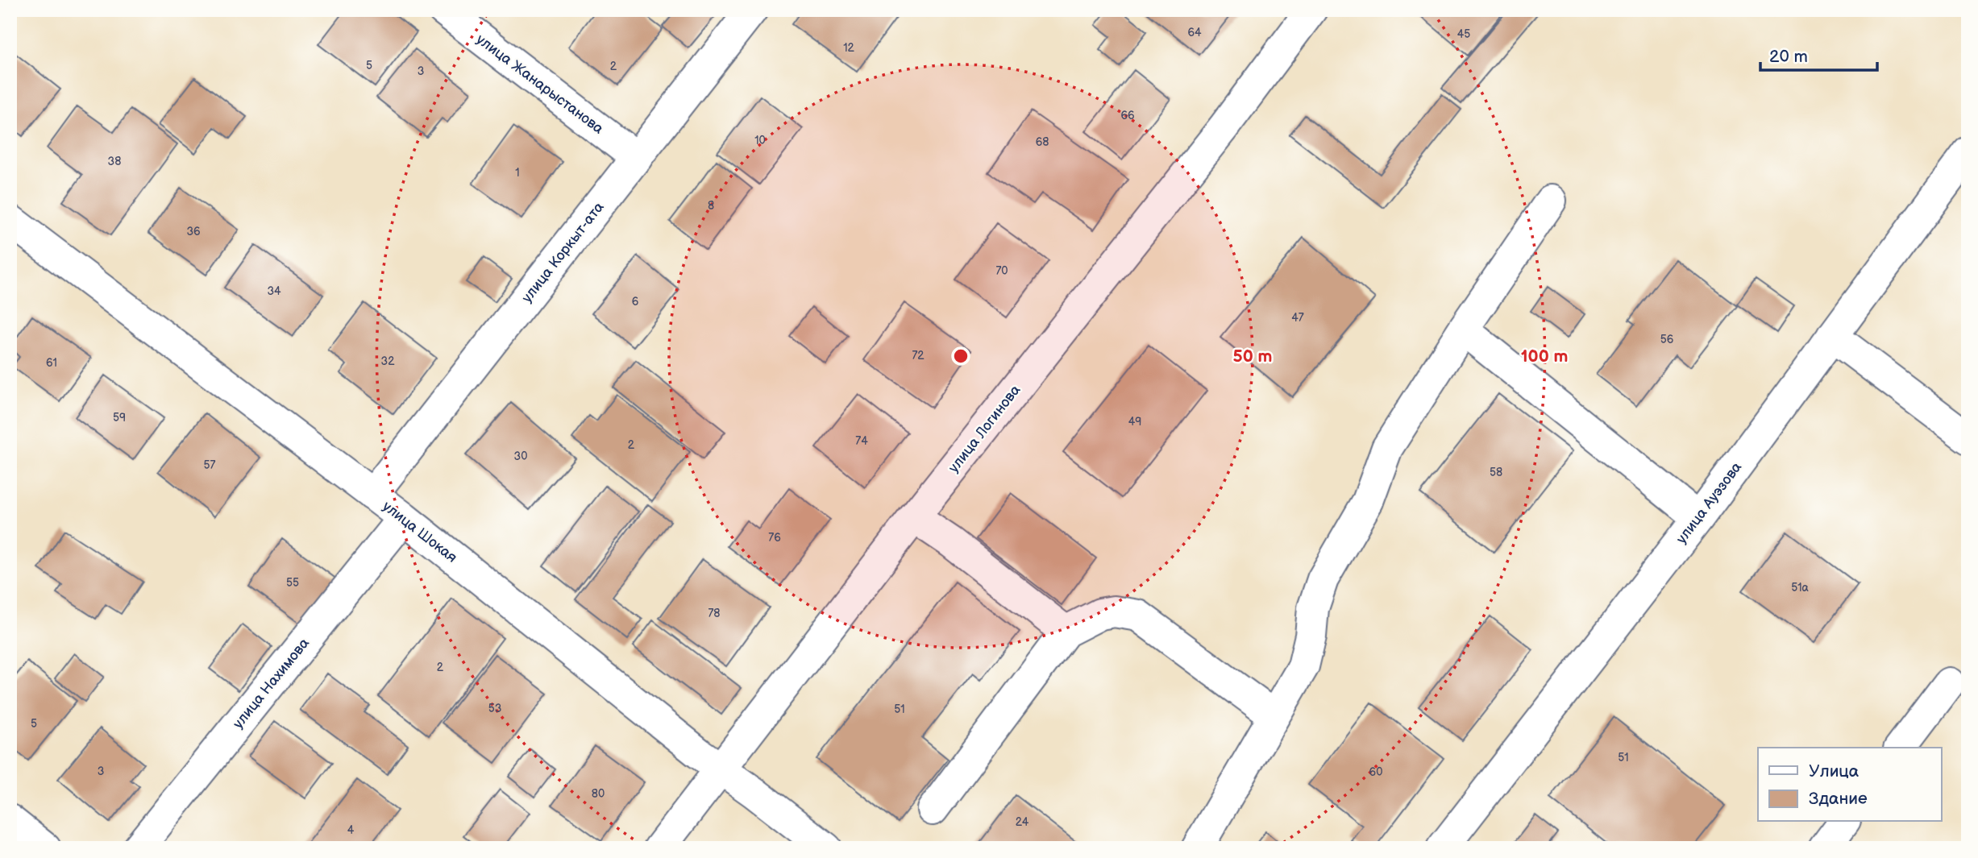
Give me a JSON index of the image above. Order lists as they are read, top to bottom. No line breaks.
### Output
{"streets":{"street":["улица Жанарыстанова","улица Коркыт-ата","улица Логинова","улица Ауэзова","улица Шокая","улица Нахимова"]},"crossings":[["улица Жанарыстанова","улица Коркыт-ата"],["улица Коркыт-ата","улица Шокая"],["улица Логинова","улица Шокая"],["улица Шокая","улица Нахимова"]],"house_numbers":["64","45","12","5","2","3","66","10","68","38","1","8","36","70","34","6","47","56","72","32","61","59","49","74","2","30","57","58","76","55","51а","78","2","53","51","5","51","3","60","80","24","4"],"legend":["Улица","Здание"],"scale_bar":"20 m","rings":["50 m","100 m"]}
